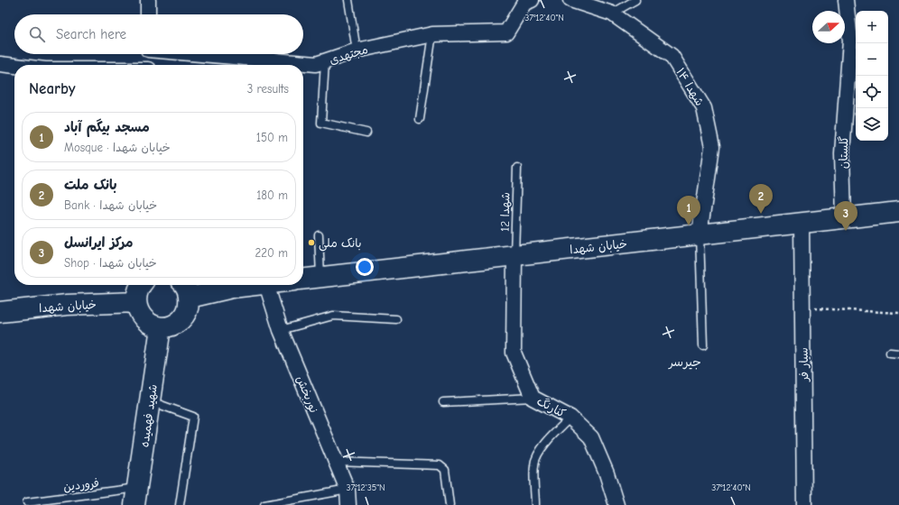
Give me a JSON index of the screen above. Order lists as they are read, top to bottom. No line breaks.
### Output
{"streets":{"main road":["خیابان شهدا","شهید فهمیده"],"street":["مجتهدی","شهدا ۱۴","گلستان","سیار فر","نوربخش","کنارنگ"],"lane":["شهدا 12","فروردین"]},"crossings":[["شهدا ۱۴","خیابان شهدا"],["گلستان","خیابان شهدا"],["شهدا 12","خیابان شهدا"],["شهدا 12","کنارنگ"],["خیابان شهدا","سیار فر"],["خیابان شهدا","کنارنگ"],["شهید فهمیده","فروردین"]],"districts":["جیرسر"],"places":["بانک ملی"],"north":"right","page":{"map_buttons":["+","−"],"search":"Search here","heading":["Nearby","3 results"],"list":[{"mark":"1","name":"مسجد بیگم آباد","note":"Mosque · خیابان شهدا","value":"150 m"},{"mark":"2","name":"بانک ملت","note":"Bank · خیابان شهدا","value":"180 m"},{"mark":"3","name":"مرکز ایرانسل","note":"Shop · خیابان شهدا","value":"220 m"}],"pins":["2","1","3"]},"coordinates":["37°12'40\"N","37°12'35\"N"]}
